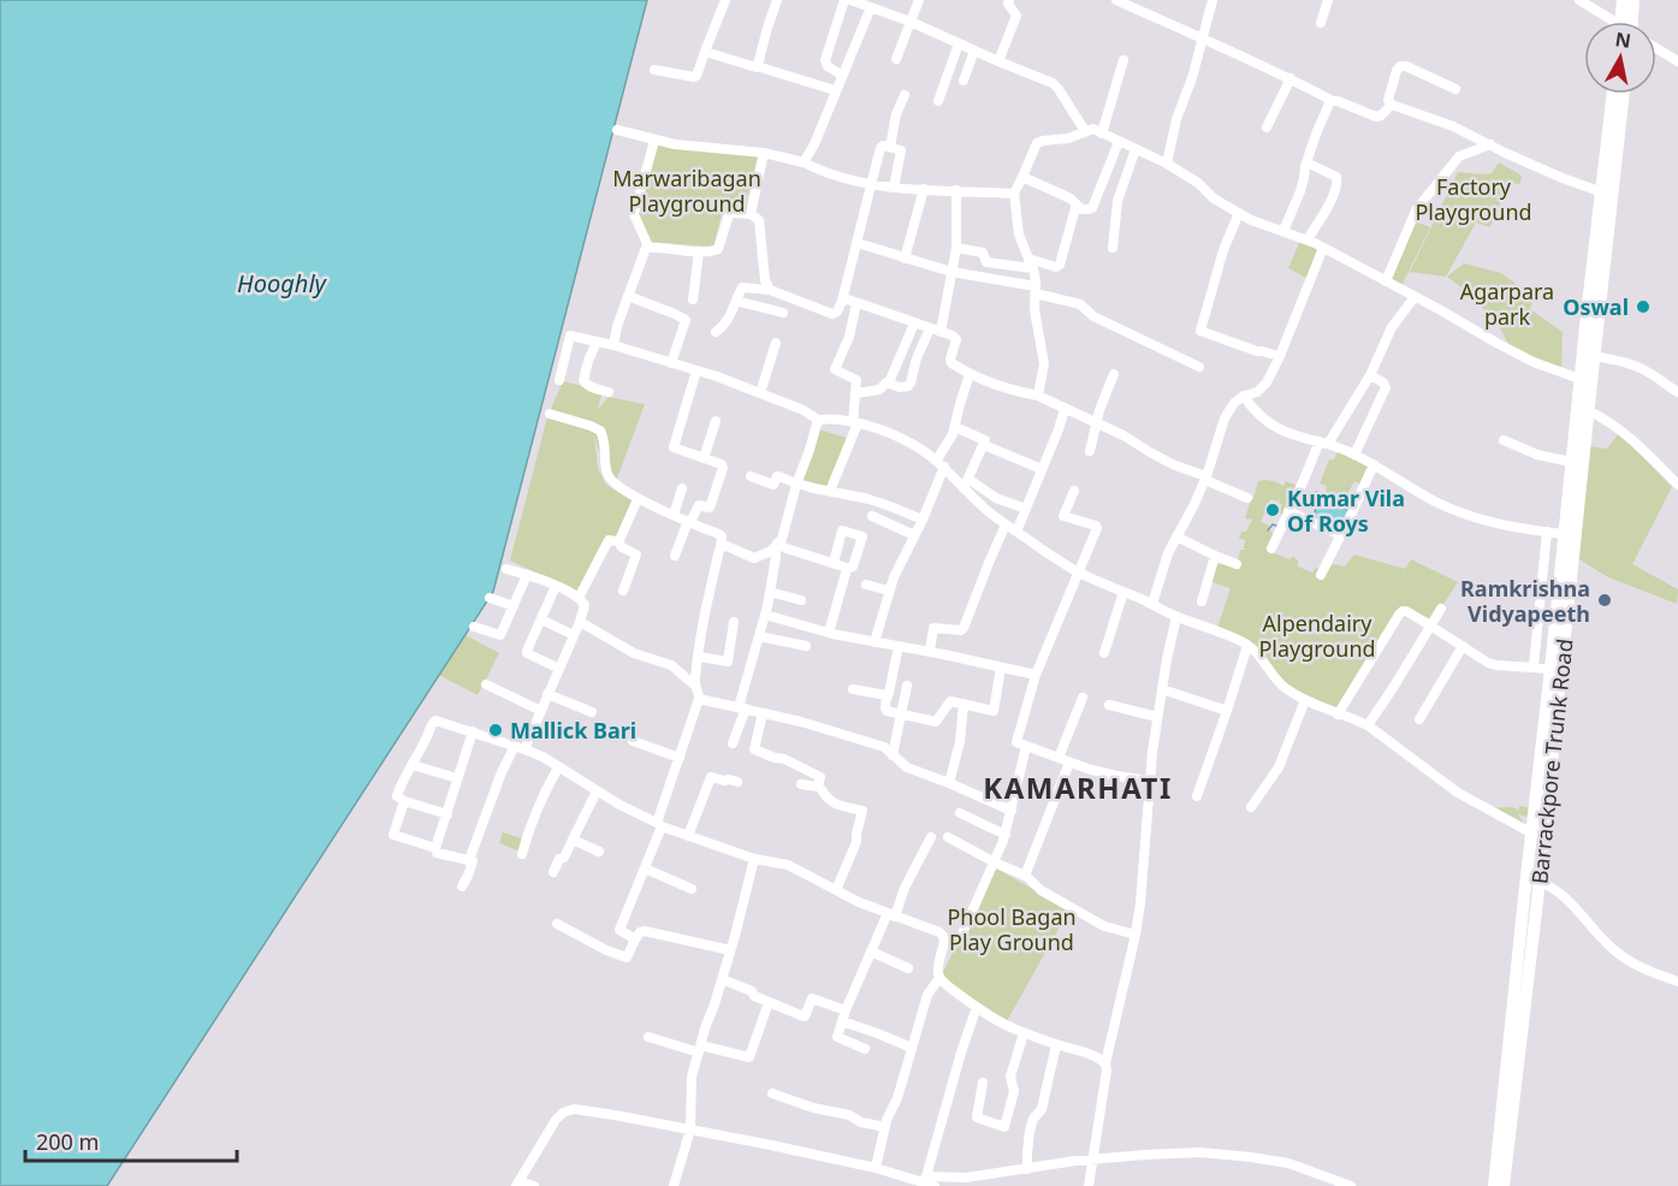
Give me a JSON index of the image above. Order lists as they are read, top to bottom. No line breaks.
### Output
{"streets":{"main road":["Barrackpore Trunk Road"]},"districts":["KAMARHATI"],"water":["Hooghly"],"parks":["Marwaribagan Playground","Factory Playground","Agarpara park","Alpendairy Playground","Phool Bagan Play Ground"],"places":["Oswal","Kumar Vila Of Roys","Ramkrishna Vidyapeeth","Mallick Bari"],"scale_bar":"200 m","north":"top"}
